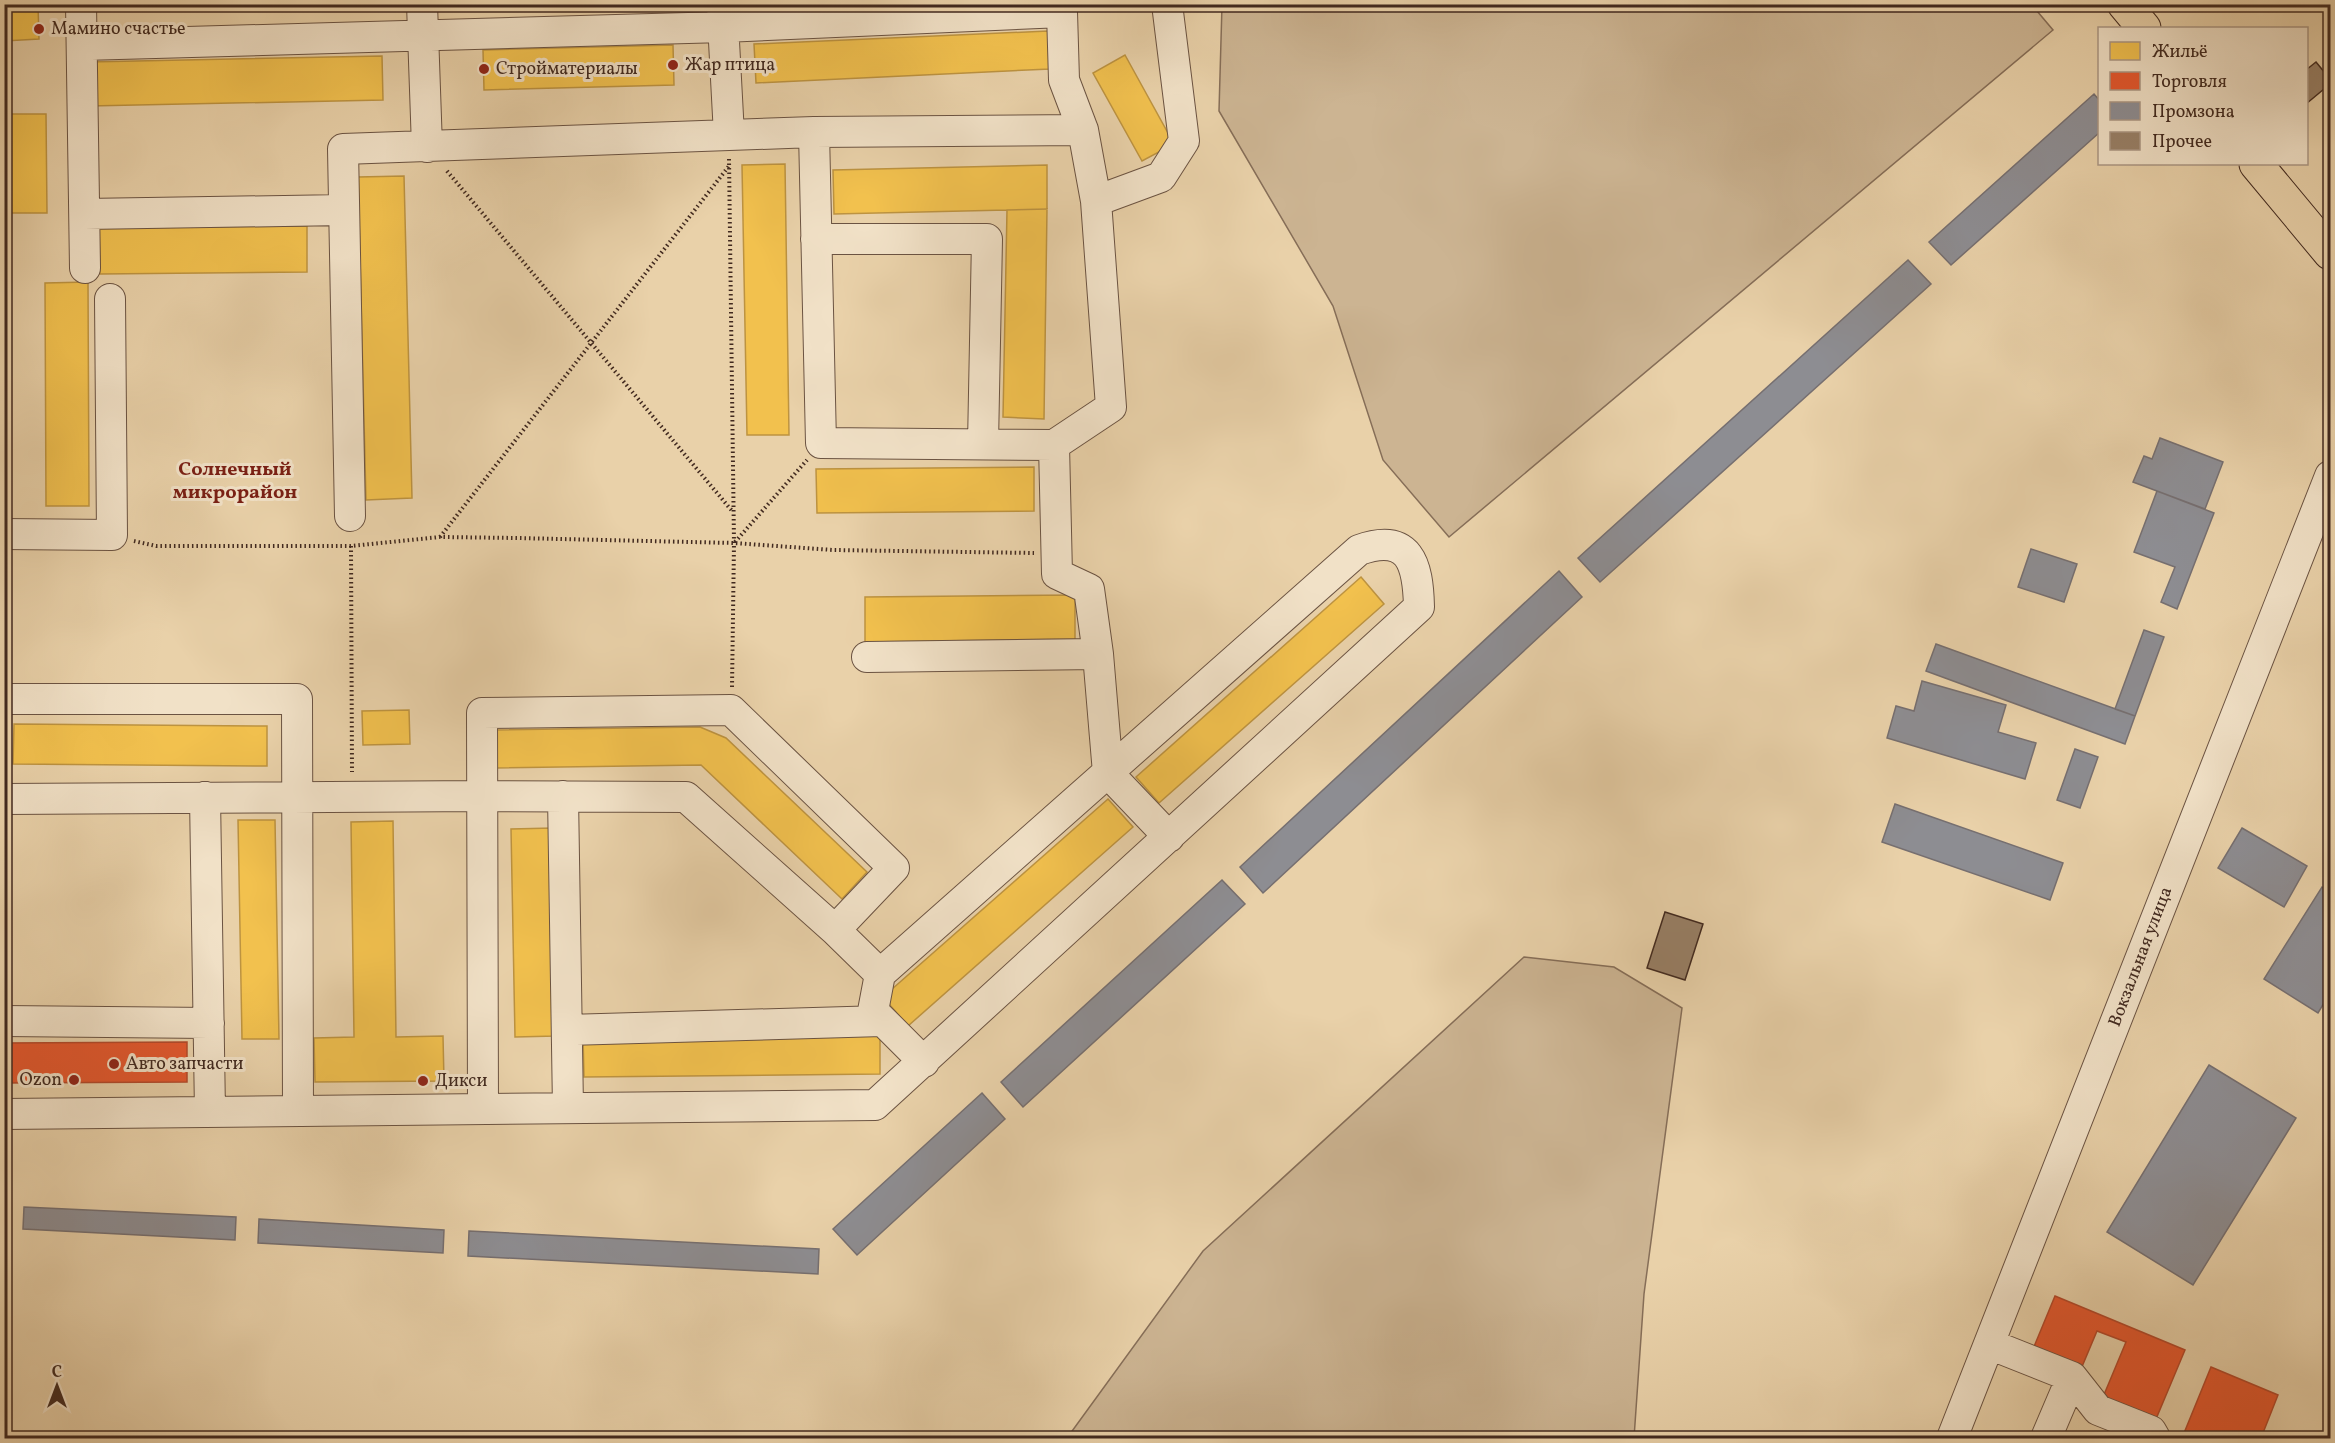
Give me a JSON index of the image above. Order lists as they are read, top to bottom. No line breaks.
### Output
{"streets":{"street":["Вокзальная улица"]},"districts":["Солнечный микрорайон"],"places":["Мамино счастье","Жар птица","Стройматериалы","Авто запчасти","Ozon","Дикси"],"legend":["Жильё","Торговля","Промзона","Прочее"],"north":"top"}
